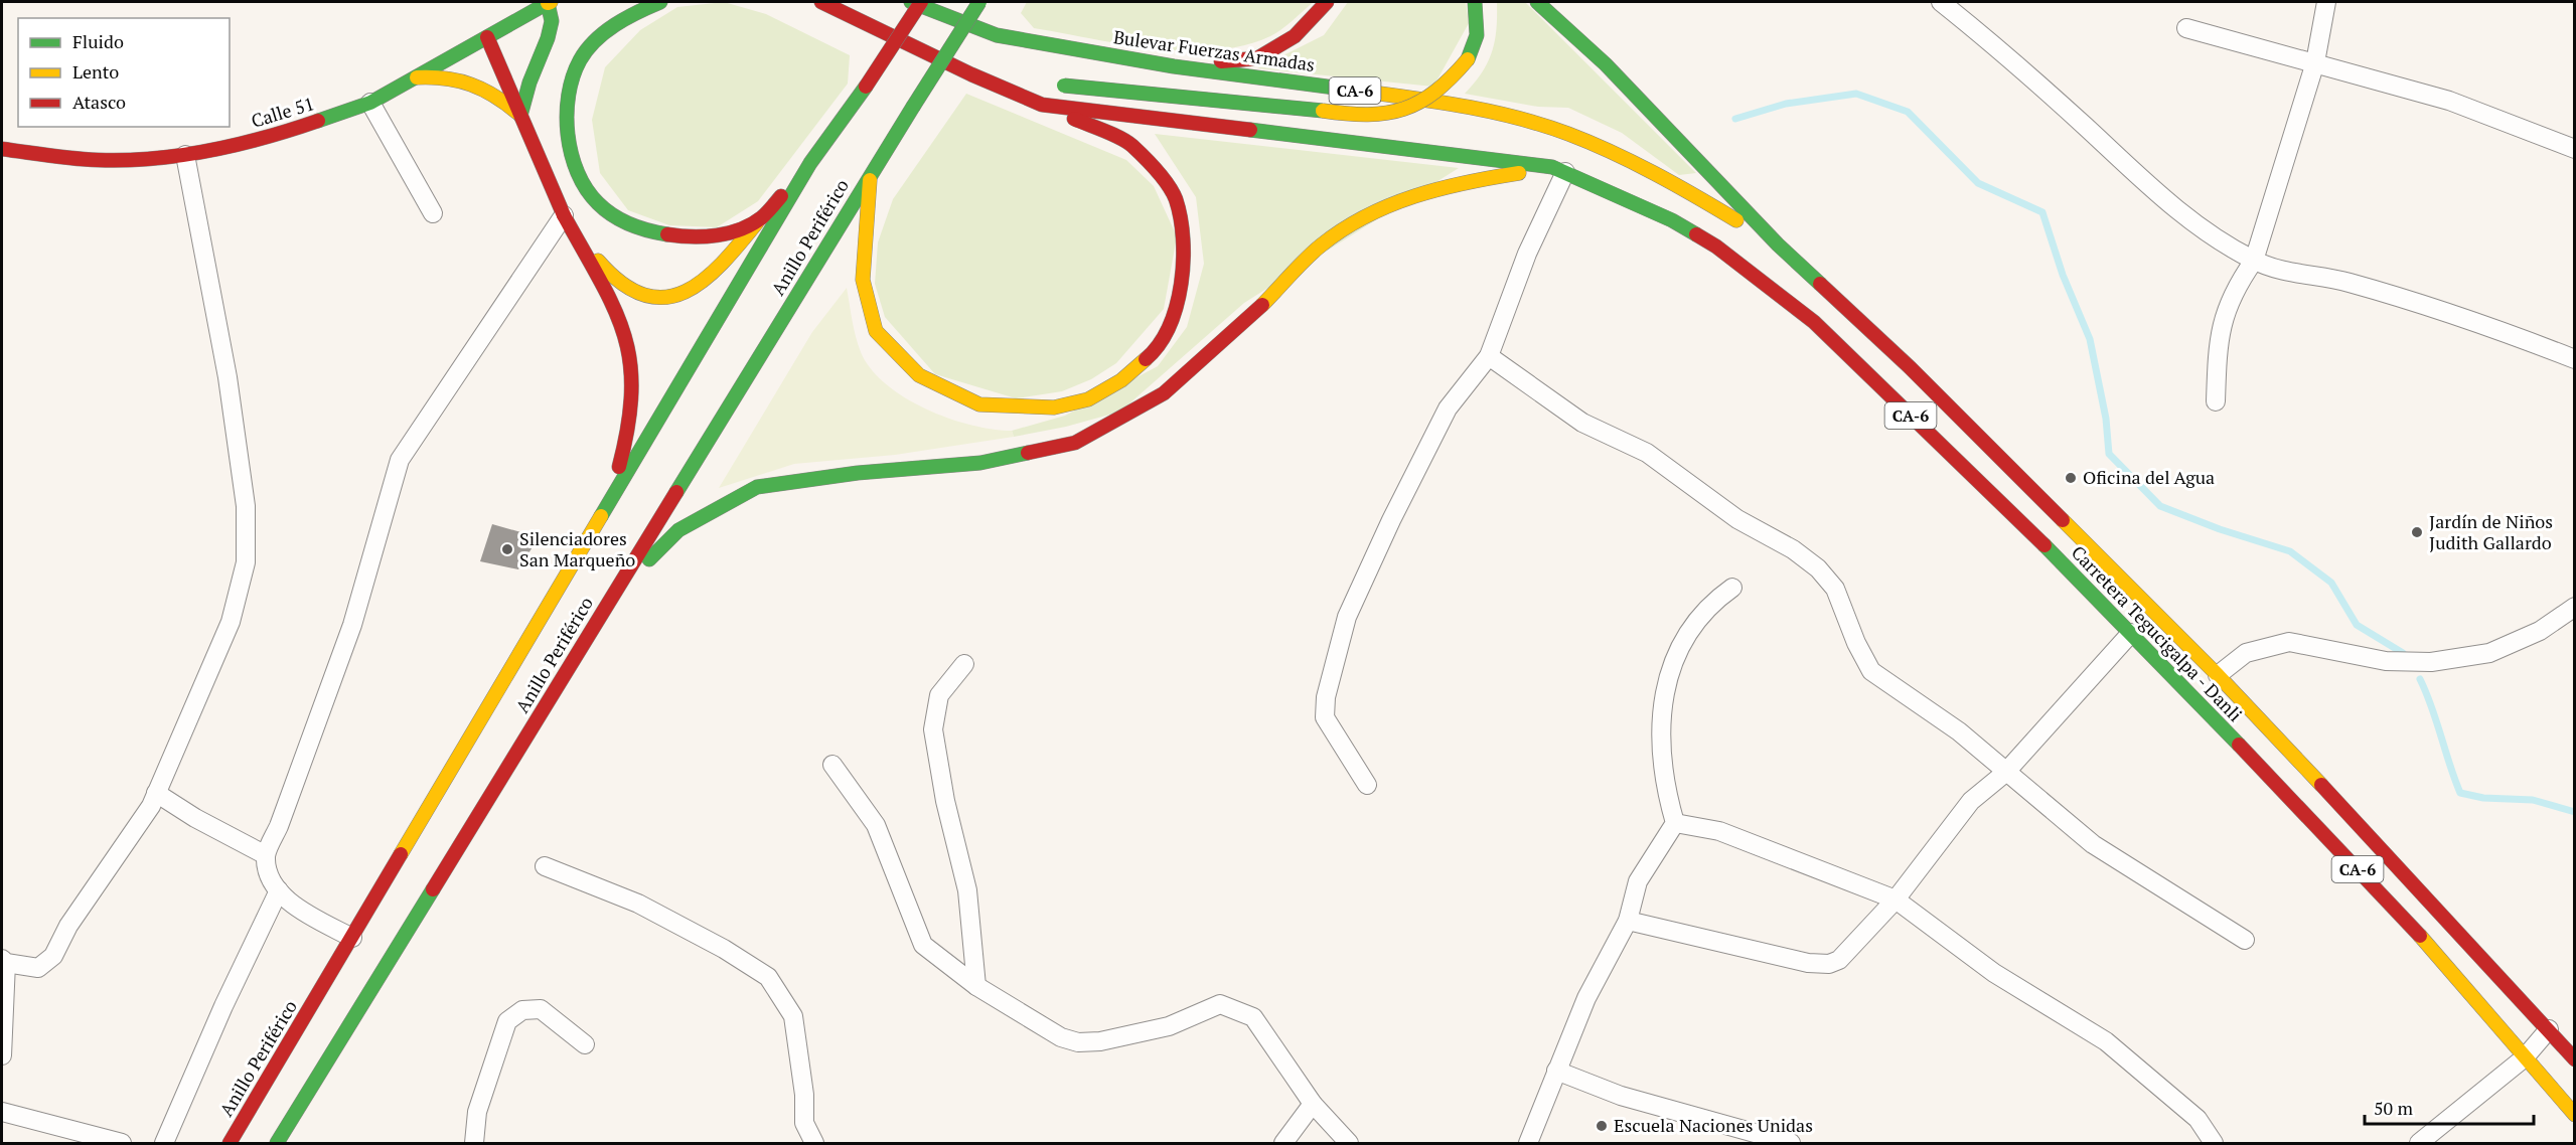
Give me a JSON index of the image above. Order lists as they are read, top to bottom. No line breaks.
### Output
{"streets":{"main road":["Bulevar Fuerzas Armadas","CA-6","Calle 51","Anillo Periférico","Carretera Tegucigalpa - Danli"]},"crossings":[["Bulevar Fuerzas Armadas","Carretera Tegucigalpa - Danli"],["CA-6","Carretera Tegucigalpa - Danli"]],"places":["Oficina del Agua","Jardín de Niños Judith Gallardo","Silenciadores San Marqueño","Escuela Naciones Unidas"],"legend":["Fluido","Lento","Atasco"],"scale_bar":"50 m"}
